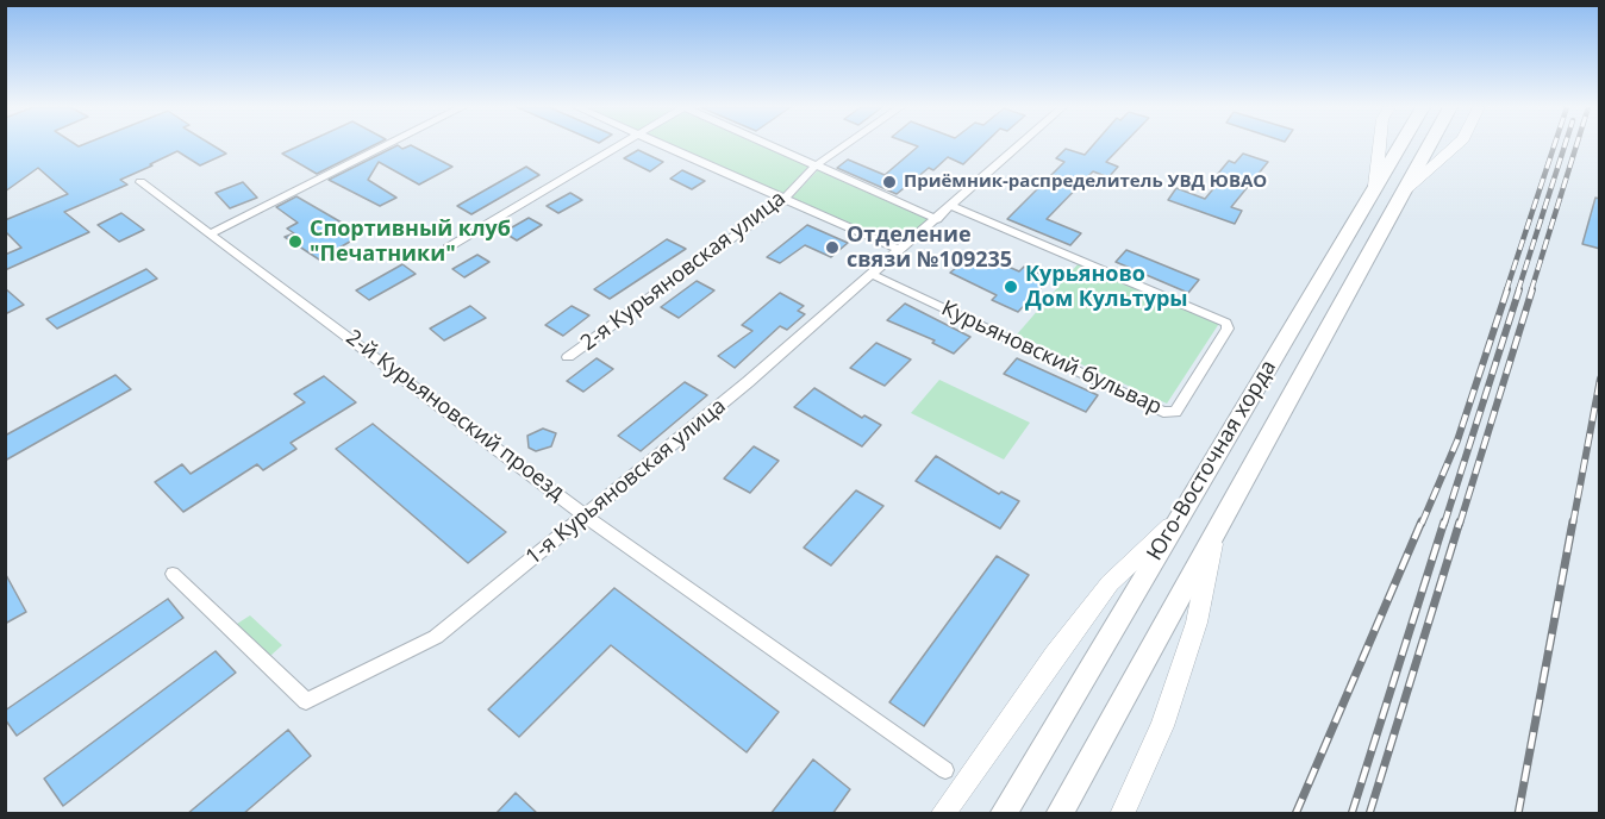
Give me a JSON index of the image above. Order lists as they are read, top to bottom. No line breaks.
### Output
{"streets":{"main road":["Юго-Восточная хорда"],"street":["2-я Курьяновская улица","Курьяновский бульвар","2-й Курьяновский проезд","1-я Курьяновская улица"]},"crossings":[["Курьяновский бульвар","1-я Курьяновская улица"],["2-й Курьяновский проезд","1-я Курьяновская улица"]],"places":["Приёмник-распределитель УВД ЮВАО","Спортивный клуб \"Печатники\"","Отделение связи №109235","Курьяново Дом Культуры"]}
